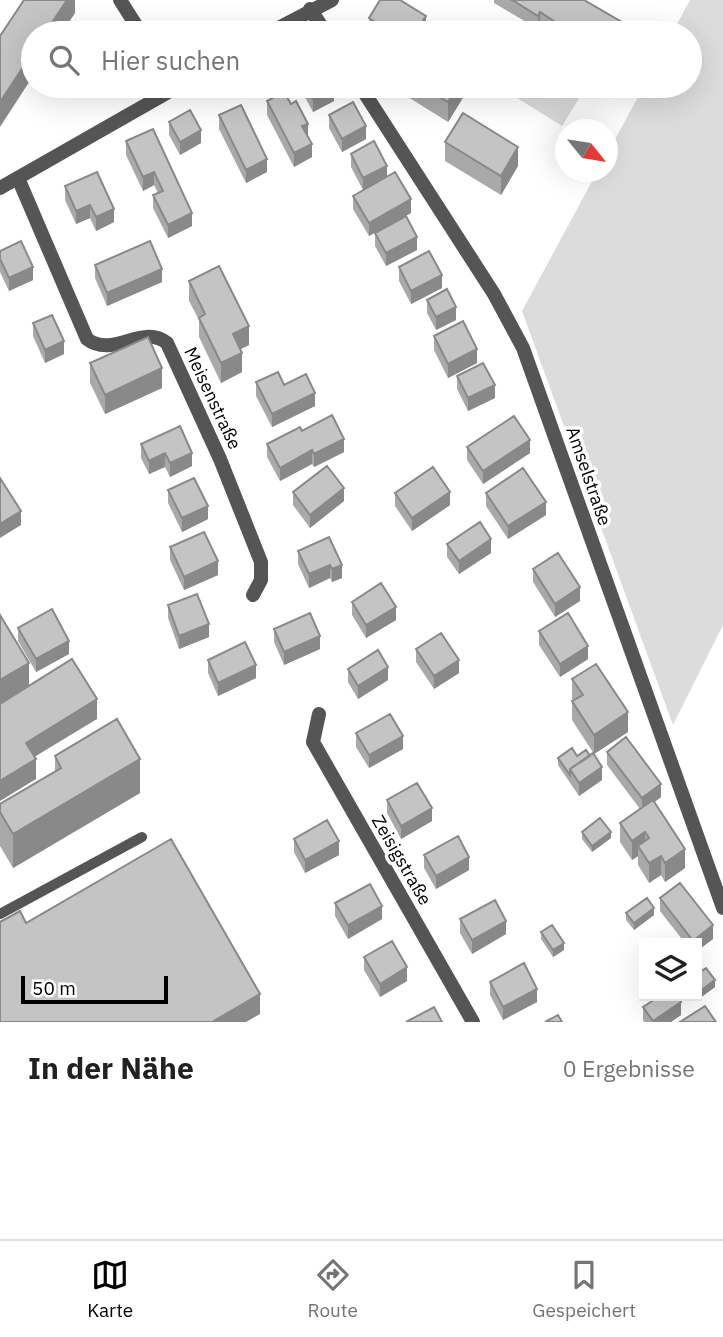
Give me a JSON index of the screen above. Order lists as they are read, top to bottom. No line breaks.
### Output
{"streets":{"street":["Meisenstraße","Amselstraße","Zeisigstraße"]},"scale_bar":"50 m","north":"bottom right","page":{"search":"Hier suchen","scale":"50 m","heading":["In der Nähe","0 Ergebnisse"],"nav":["Karte","Route","Gespeichert"]}}
